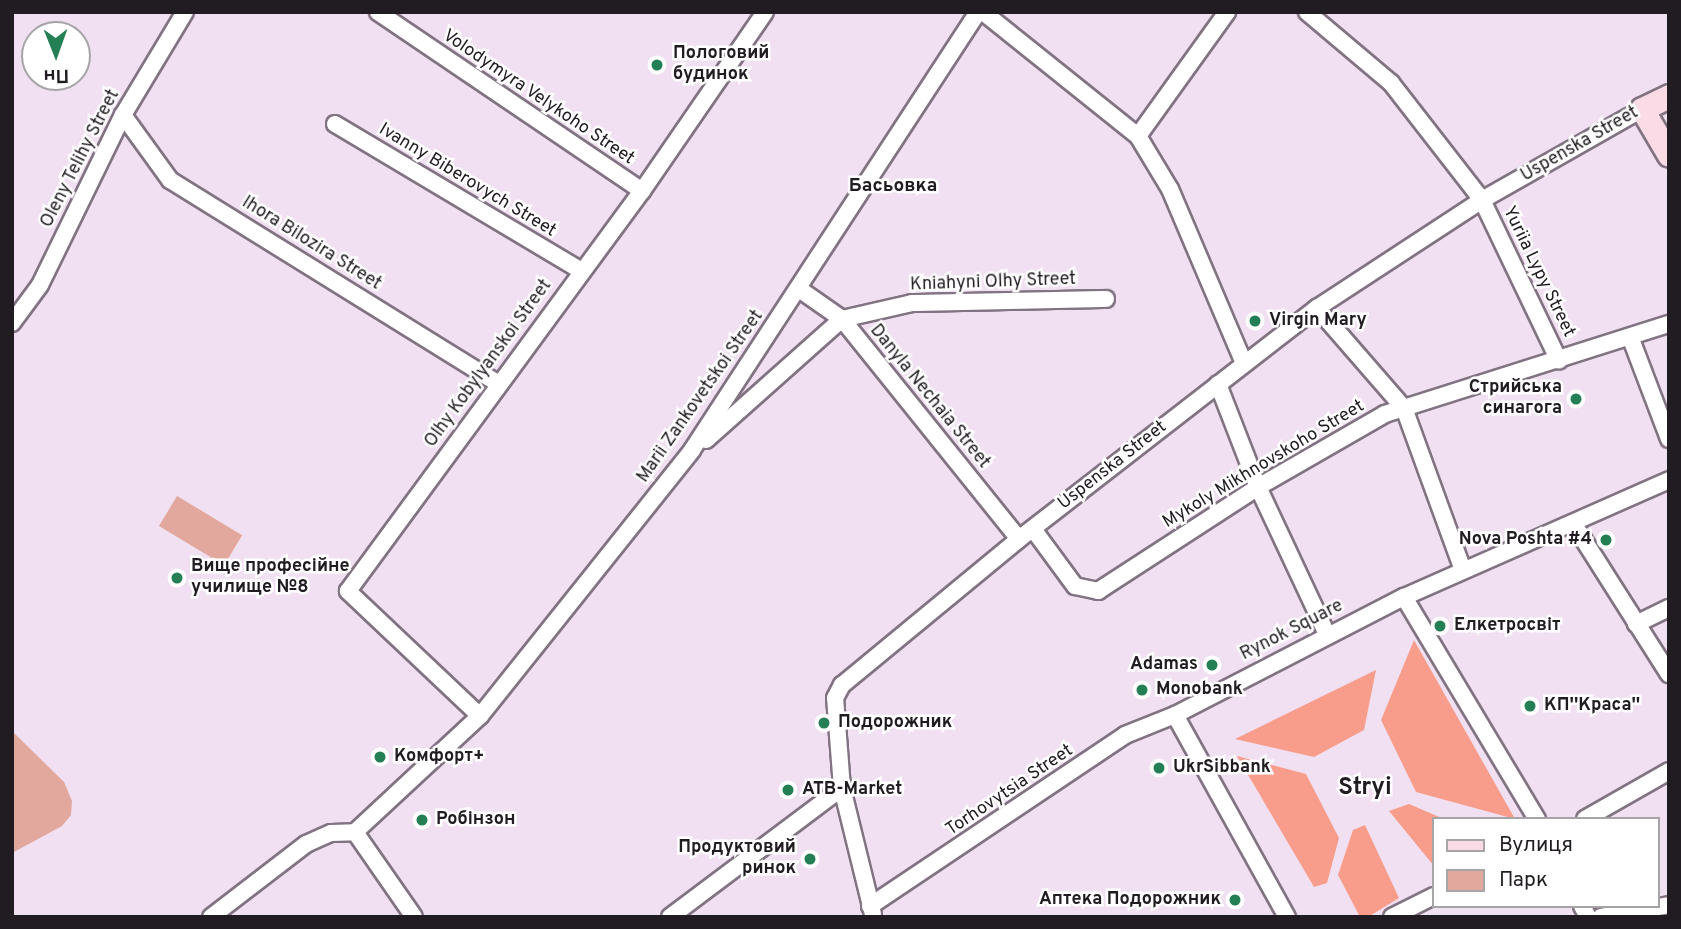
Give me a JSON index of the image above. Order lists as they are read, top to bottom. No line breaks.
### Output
{"streets":{"street":["Volodymyra Velykoho Street","Uspenska Street","Oleny Telihy Street","Ivanny Biberovych Street","Ihora Bilozira Street","Yuriia Lypy Street","Kniahyni Olhy Street","Olhy Kobylyanskoi Street","Marii Zankovetskoi Street","Danyla Nechaia Street","Mykoly Mikhnovskoho Street","Rynok Square","Torhovytsia Street"]},"crossings":[["Volodymyra Velykoho Street","Olhy Kobylyanskoi Street"],["Uspenska Street","Yuriia Lypy Street"],["Uspenska Street","Danyla Nechaia Street"],["Uspenska Street","Mykoly Mikhnovskoho Street"],["Uspenska Street","Torhovytsia Street"],["Oleny Telihy Street","Ihora Bilozira Street"],["Ivanny Biberovych Street","Olhy Kobylyanskoi Street"],["Ihora Bilozira Street","Olhy Kobylyanskoi Street"],["Yuriia Lypy Street","Mykoly Mikhnovskoho Street"],["Kniahyni Olhy Street","Danyla Nechaia Street"],["Olhy Kobylyanskoi Street","Marii Zankovetskoi Street"],["Marii Zankovetskoi Street","Danyla Nechaia Street"],["Rynok Square","Torhovytsia Street"]],"districts":["Басьовка","Stryi"],"places":["Пологовий будинок","Virgin Mary","Стрийська синагога","Nova Poshta #4","Вище професійне училище №8","Елкетросвіт","Adamas","Monobank","КП''Краса''","Подорожник","Комфорт+","UkrSibbank","ATB-Market","Робінзон","Продуктовий ринок","Аптека Подорожник"],"legend":["Вулиця","Парк"],"north":"bottom"}
